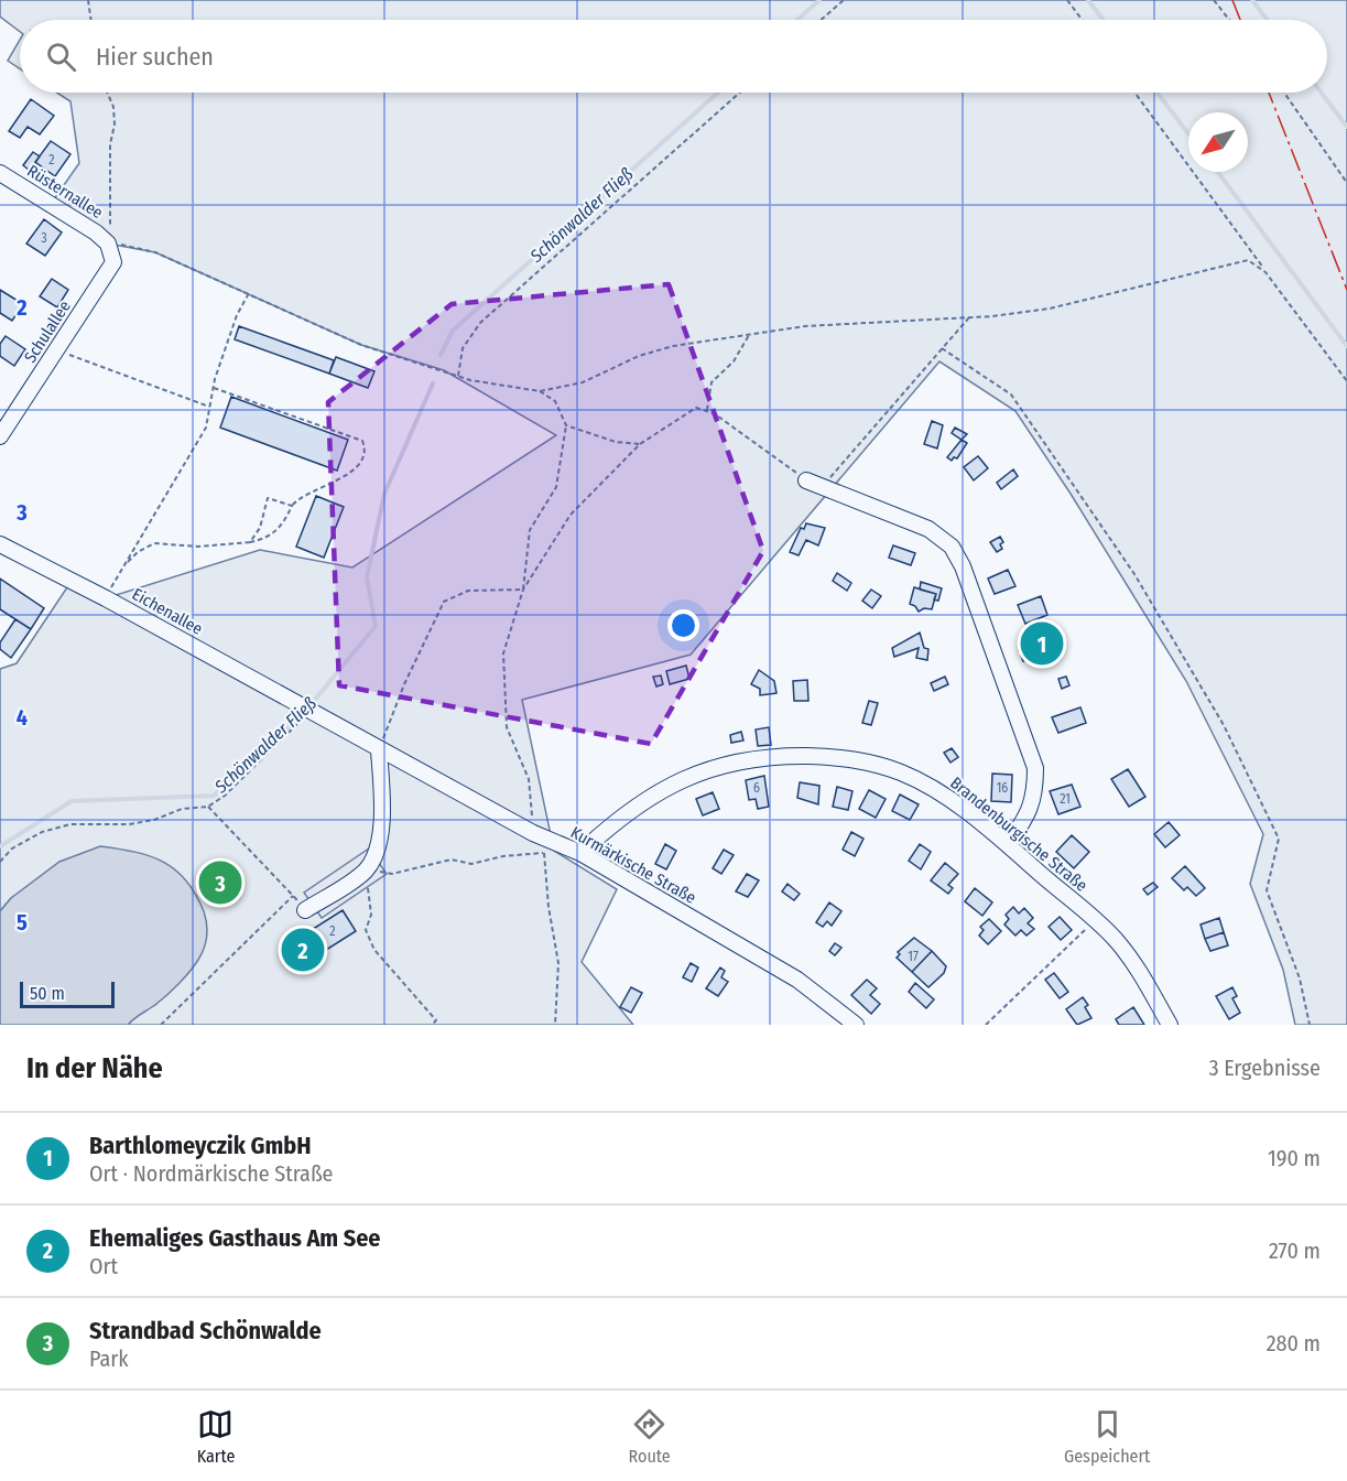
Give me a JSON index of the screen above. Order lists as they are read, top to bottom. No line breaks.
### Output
{"streets":{"street":["Rüsternallee","Schulallee","Eichenallee","Brandenburgische Straße","Kurmärkische Straße"]},"crossings":[["Rüsternallee","Schulallee"],["Eichenallee","Kurmärkische Straße"],["Brandenburgische Straße","Kurmärkische Straße"]],"water":["Schönwalder Fließ"],"house_numbers":["2","3","6","16","21","2","17"],"scale_bar":"50 m","north":"bottom left","page":{"search":"Hier suchen","pins":["1","3","2"],"scale":"50 m","heading":["In der Nähe","3 Ergebnisse"],"list":[{"mark":"1","name":"Barthlomeyczik GmbH","note":"Ort · Nordmärkische Straße","value":"190 m"},{"mark":"2","name":"Ehemaliges Gasthaus Am See","note":"Ort","value":"270 m"},{"mark":"3","name":"Strandbad Schönwalde","note":"Park","value":"280 m"}],"nav":["Karte","Route","Gespeichert"]},"grid":{"rows":["2","3","4","5"]}}
